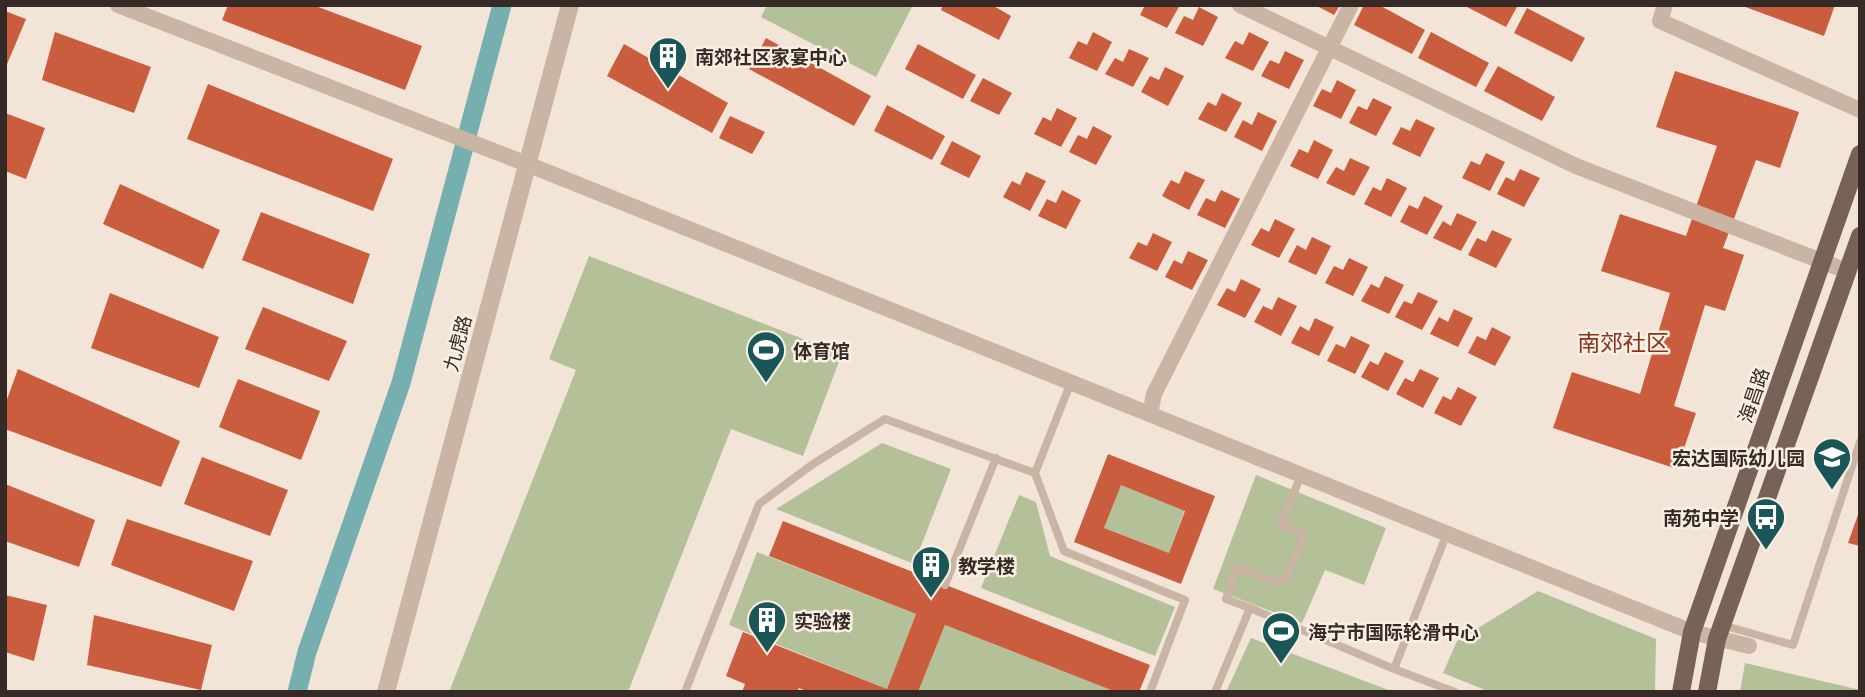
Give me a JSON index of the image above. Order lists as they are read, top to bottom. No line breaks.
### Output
{"streets":{"main road":["海昌路"],"street":["九虎路"]},"districts":["南郊社区"],"places":{"building":["南郊社区家宴中心","教学楼","实验楼"],"sports":["体育馆","海宁市国际轮滑中心"],"school or university":["宏达国际幼儿园"],"bus stop":["南苑中学"]}}
